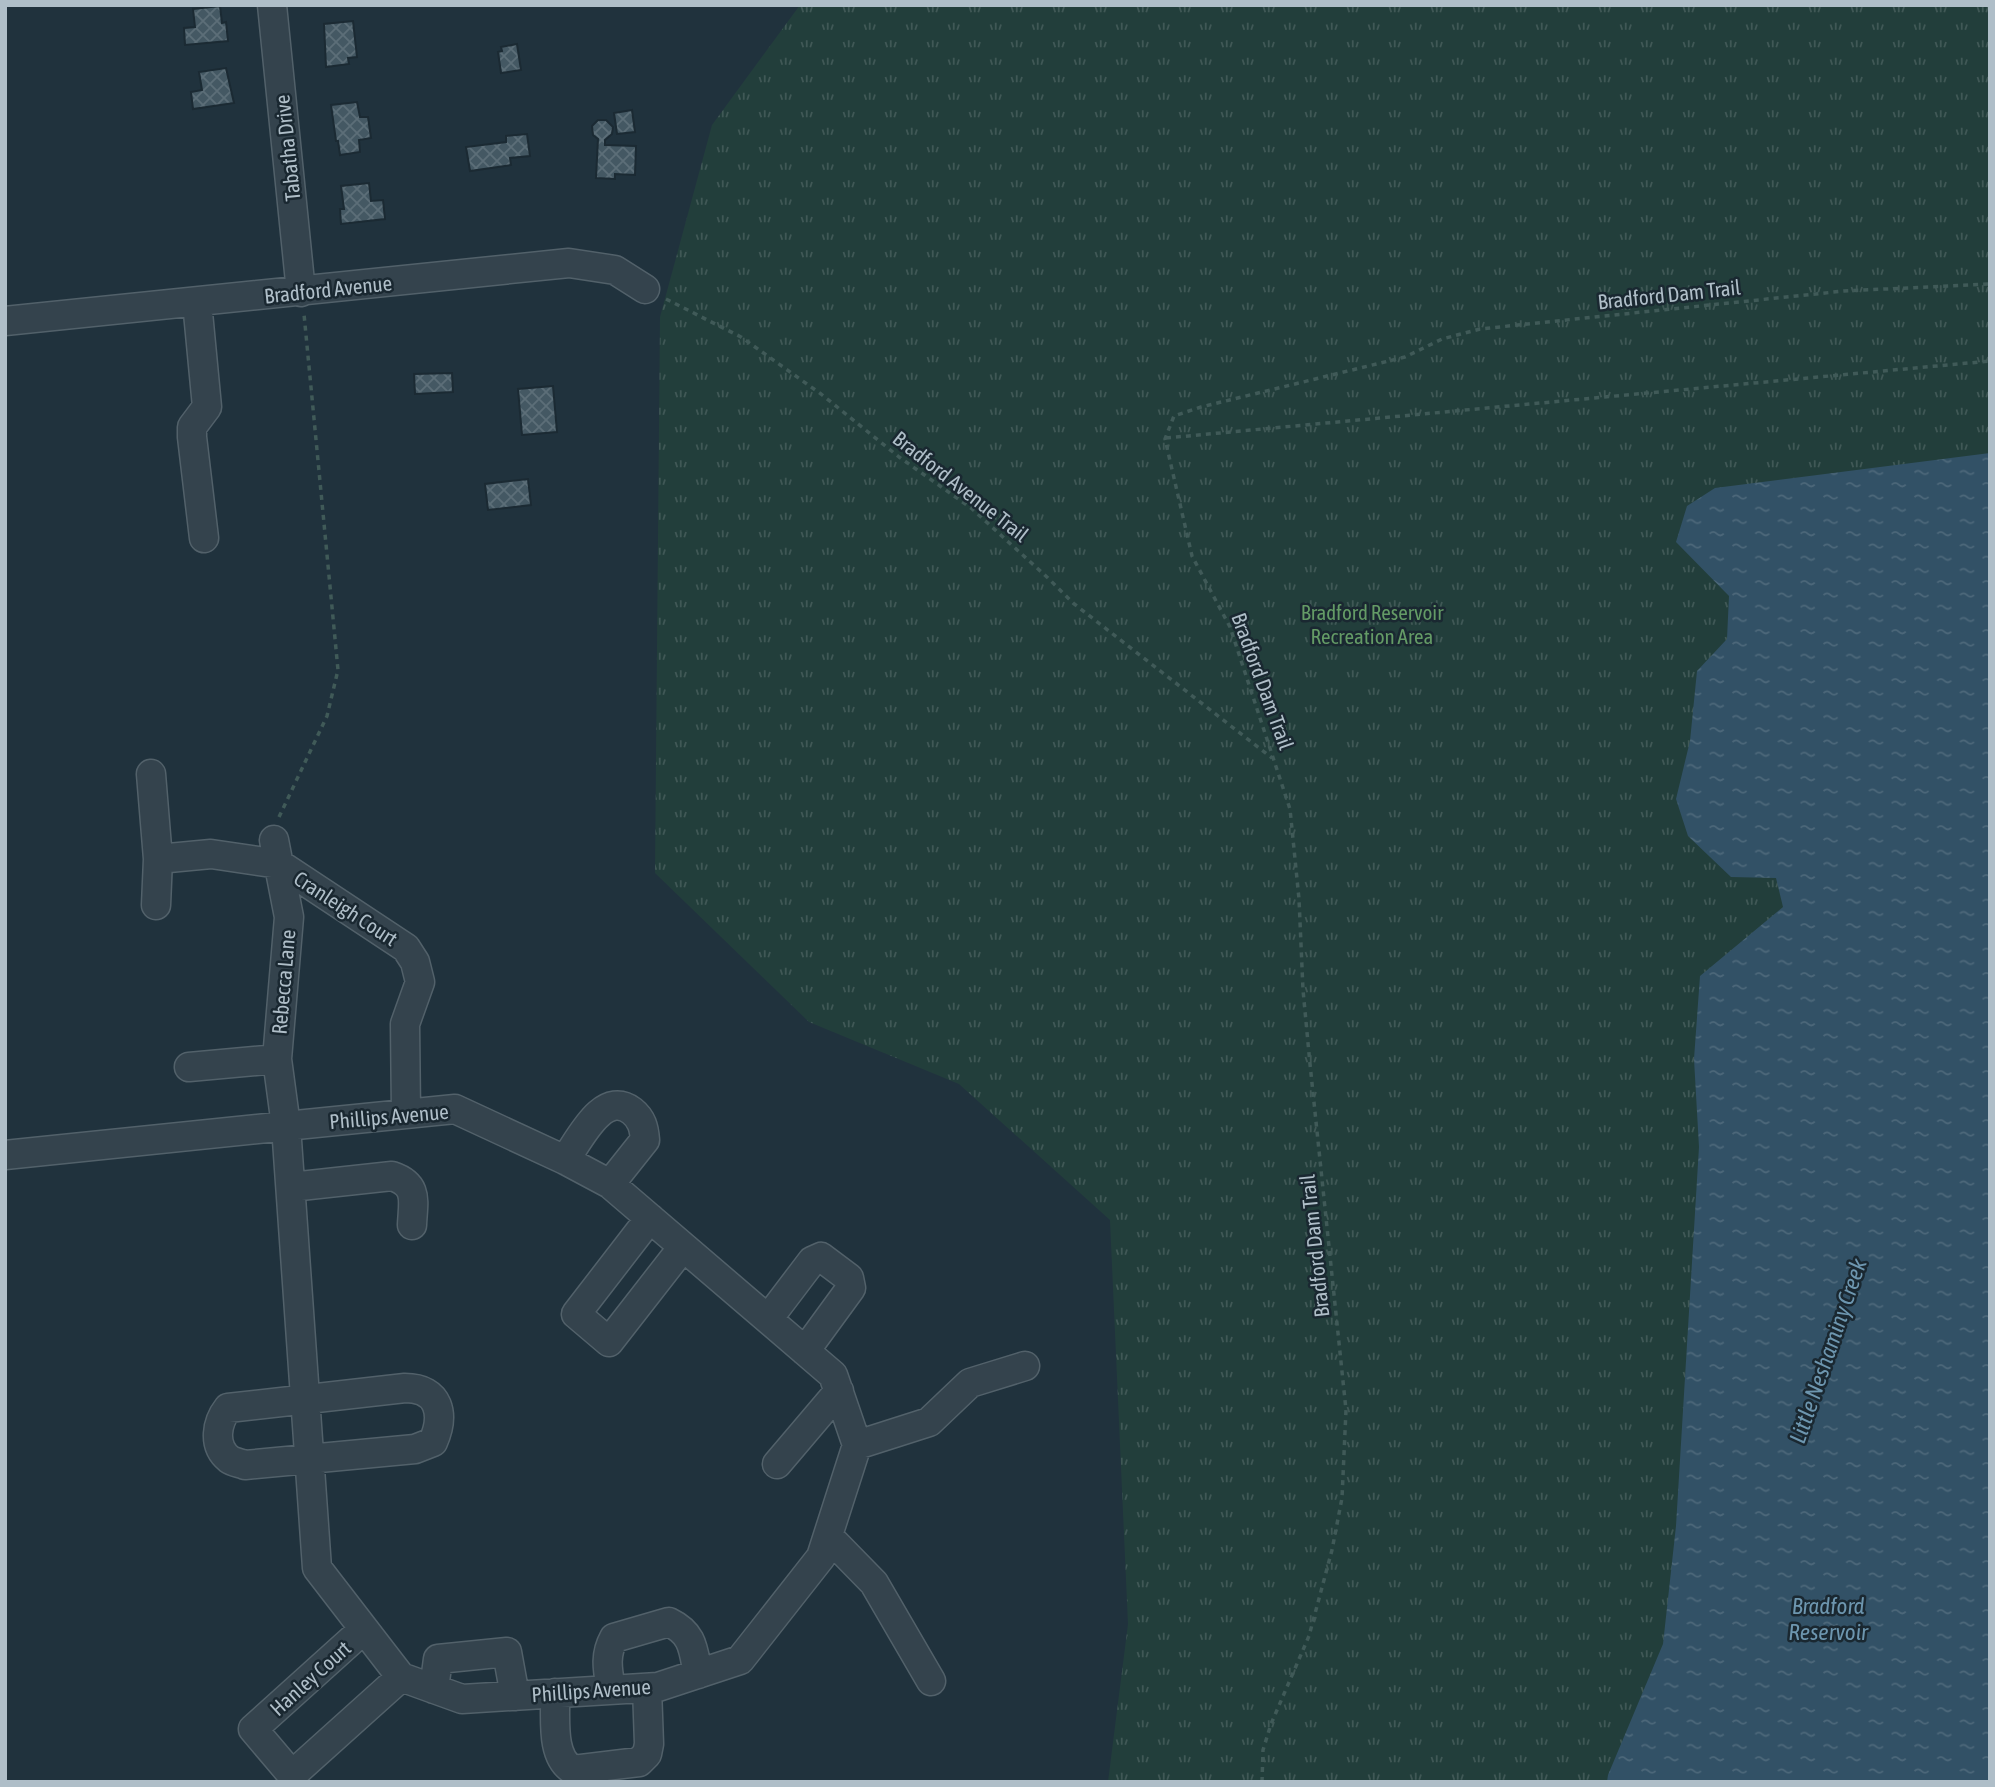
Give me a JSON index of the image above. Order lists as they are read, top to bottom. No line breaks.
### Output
{"streets":{"street":["Tabatha Drive","Bradford Avenue","Cranleigh Court","Rebecca Lane","Phillips Avenue","Hanley Court"],"path":["Bradford Dam Trail","Bradford Avenue Trail"]},"crossings":[["Tabatha Drive","Bradford Avenue"],["Bradford Avenue","Bradford Avenue Trail"],["Bradford Dam Trail","Bradford Avenue Trail"],["Cranleigh Court","Rebecca Lane"],["Cranleigh Court","Phillips Avenue"],["Rebecca Lane","Phillips Avenue"],["Phillips Avenue","Hanley Court"]],"water":["Little Neshaminy Creek","Bradford Reservoir"],"parks":["Bradford Reservoir Recreation Area"]}
